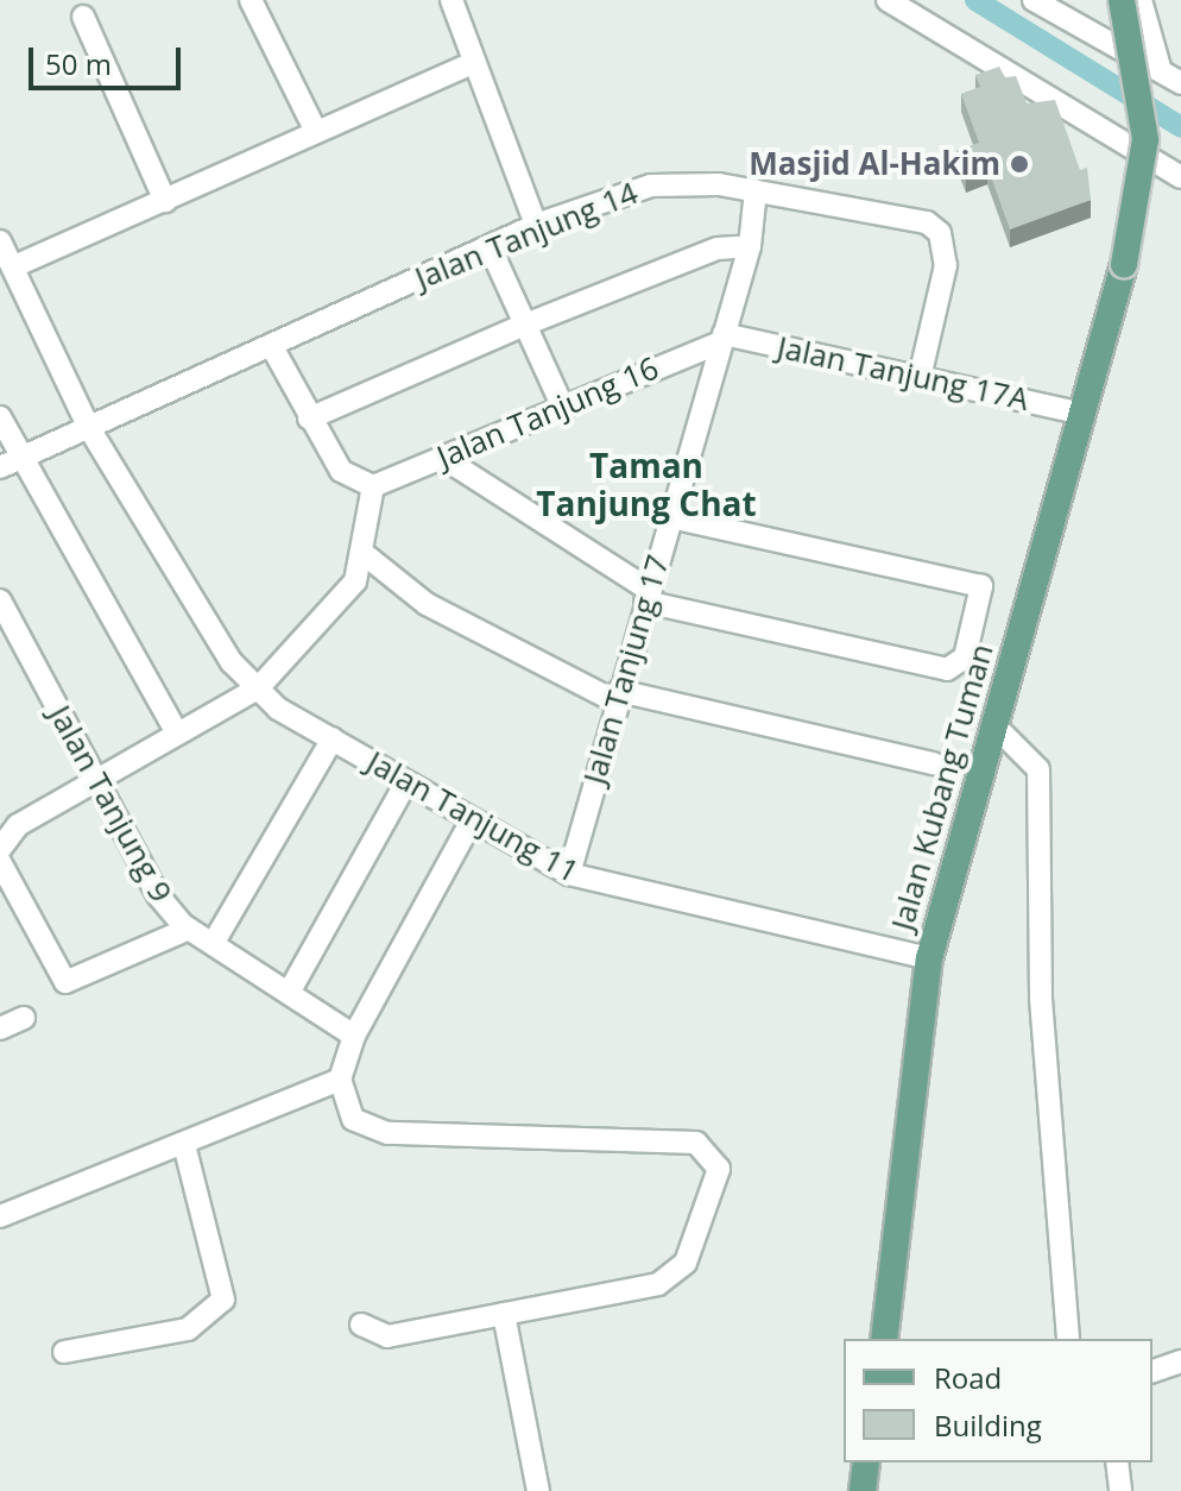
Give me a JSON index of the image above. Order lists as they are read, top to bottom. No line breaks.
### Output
{"streets":{"main road":["Jalan Kubang Tuman"],"street":["Jalan Tanjung 14","Jalan Tanjung 17A","Jalan Tanjung 16","Jalan Tanjung 17","Jalan Tanjung 9","Jalan Tanjung 11"]},"crossings":[["Jalan Tanjung 14","Jalan Tanjung 17A"],["Jalan Tanjung 14","Jalan Tanjung 17"],["Jalan Tanjung 14","Jalan Tanjung 11"],["Jalan Tanjung 17A","Jalan Tanjung 16"],["Jalan Tanjung 17A","Jalan Tanjung 17"],["Jalan Tanjung 17A","Jalan Kubang Tuman"],["Jalan Tanjung 16","Jalan Tanjung 17"],["Jalan Tanjung 17","Jalan Tanjung 11"],["Jalan Kubang Tuman","Jalan Tanjung 11"]],"districts":["Taman Tanjung Chat"],"places":["Masjid Al-Hakim"],"legend":["Road","Building"],"scale_bar":"50 m"}
